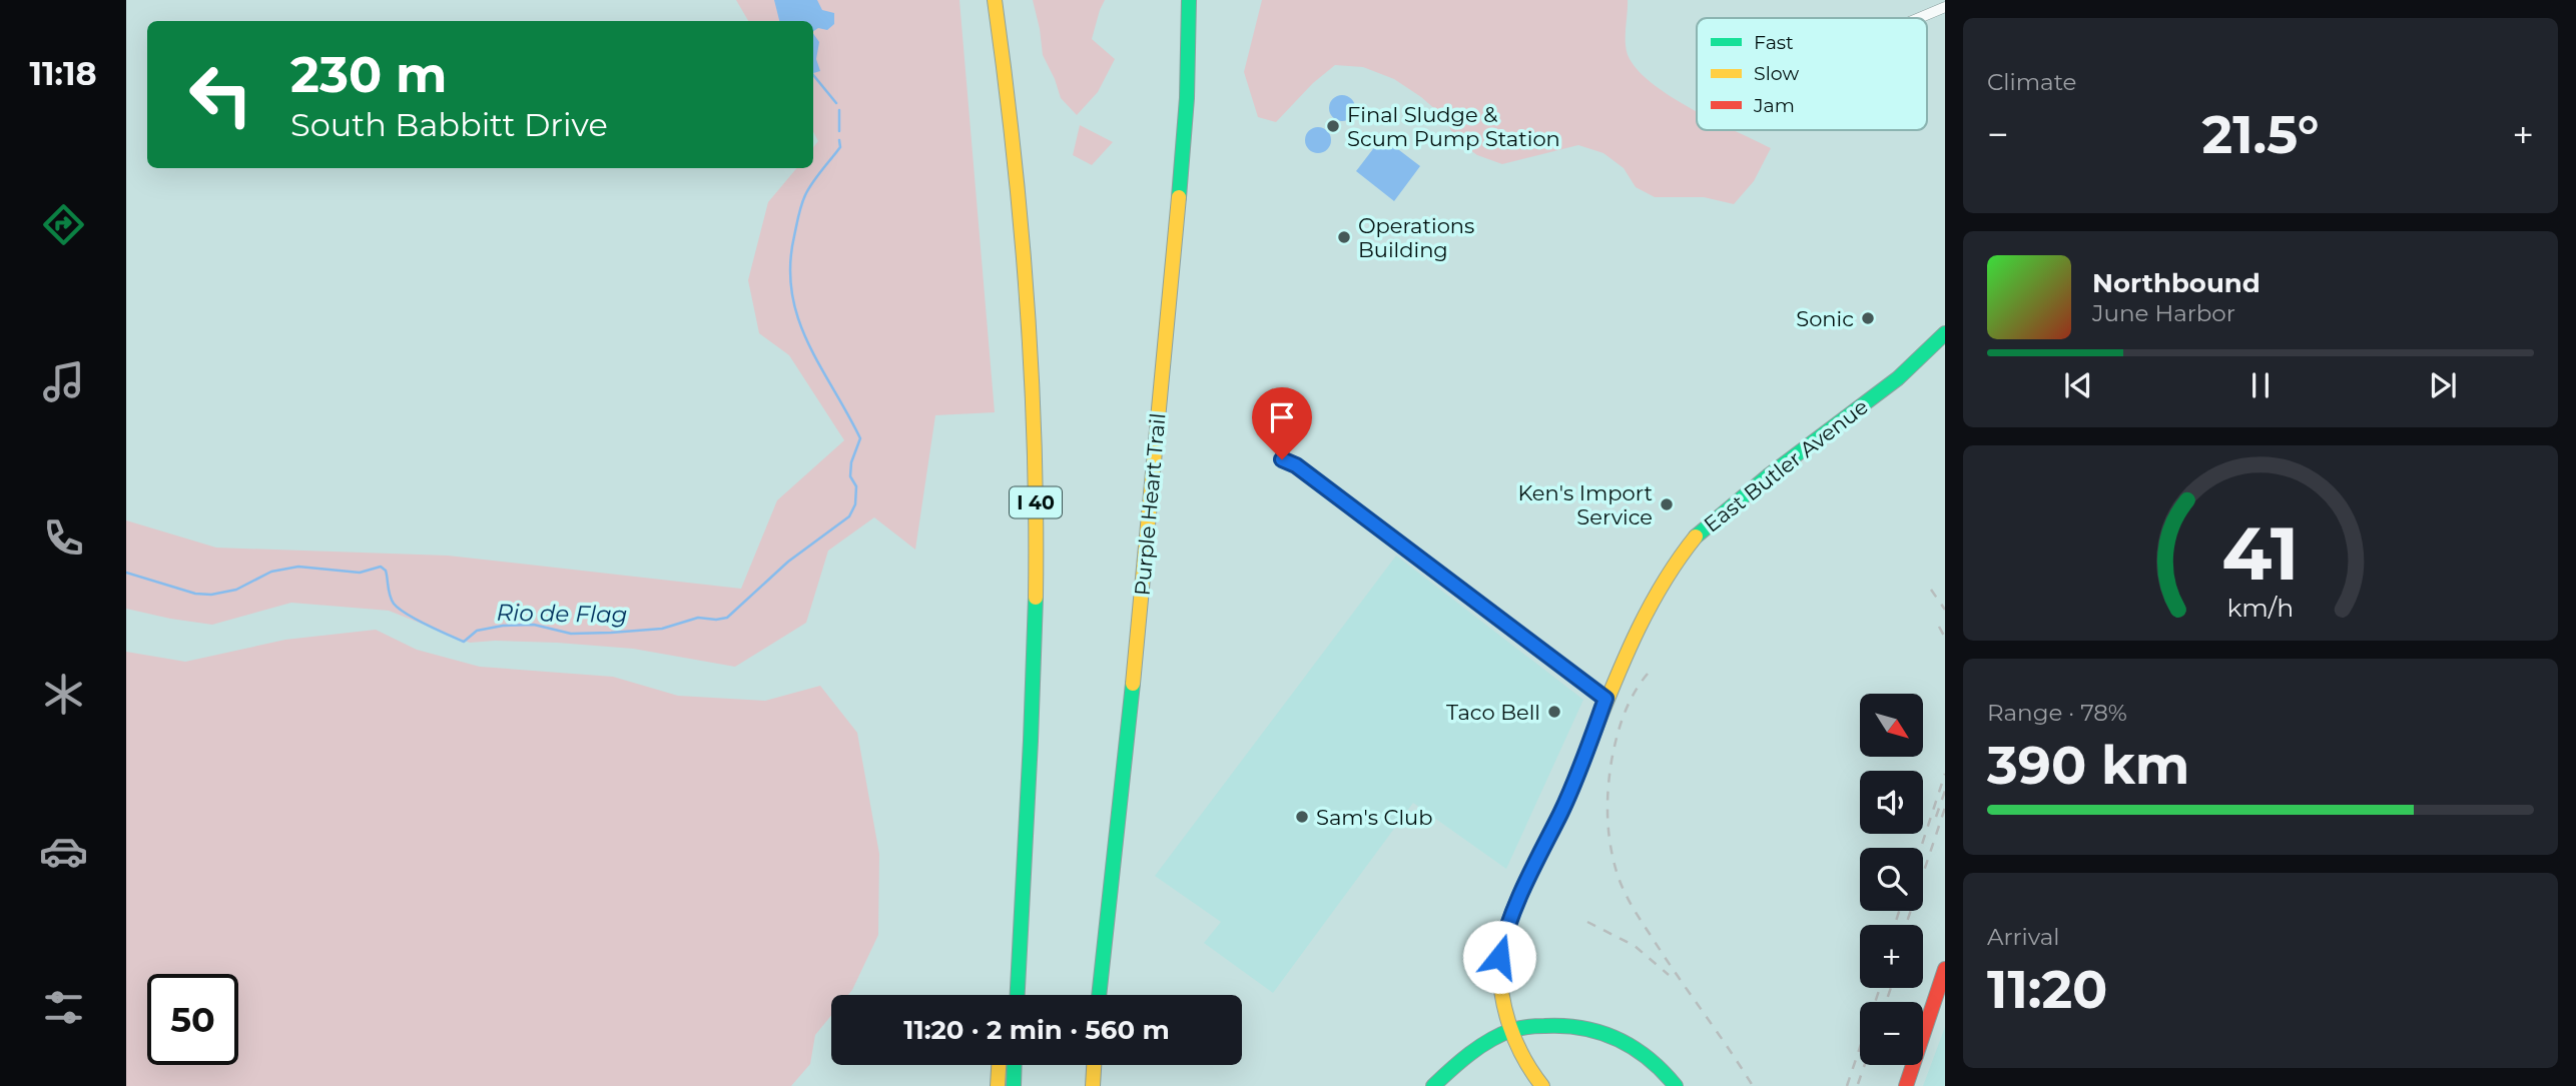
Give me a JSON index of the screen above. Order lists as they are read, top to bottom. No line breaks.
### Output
{"streets":{"main road":["East Butler Avenue","I 40","Purple Heart Trail"]},"water":["Rio de Flag"],"places":["Final Sludge & Scum Pump Station","Operations Building","Sonic","Ken's Import Service","Taco Bell","Sam's Club"],"legend":["Fast","Slow","Jam"],"north":"bottom right","page":{"tabs":"11:18","tile":["Climate",["Range · 78%","390 km"],["Arrival","11:20"]],"turn":["230 m","South Babbitt Drive"],"heat":["−","21.5°","+"],"song":["Northbound","June Harbor"],"map_buttons":["+","−"],"limit":"50","trip":"11:20 · 2 min · 560 m","gauge":["41","km/h"]}}
